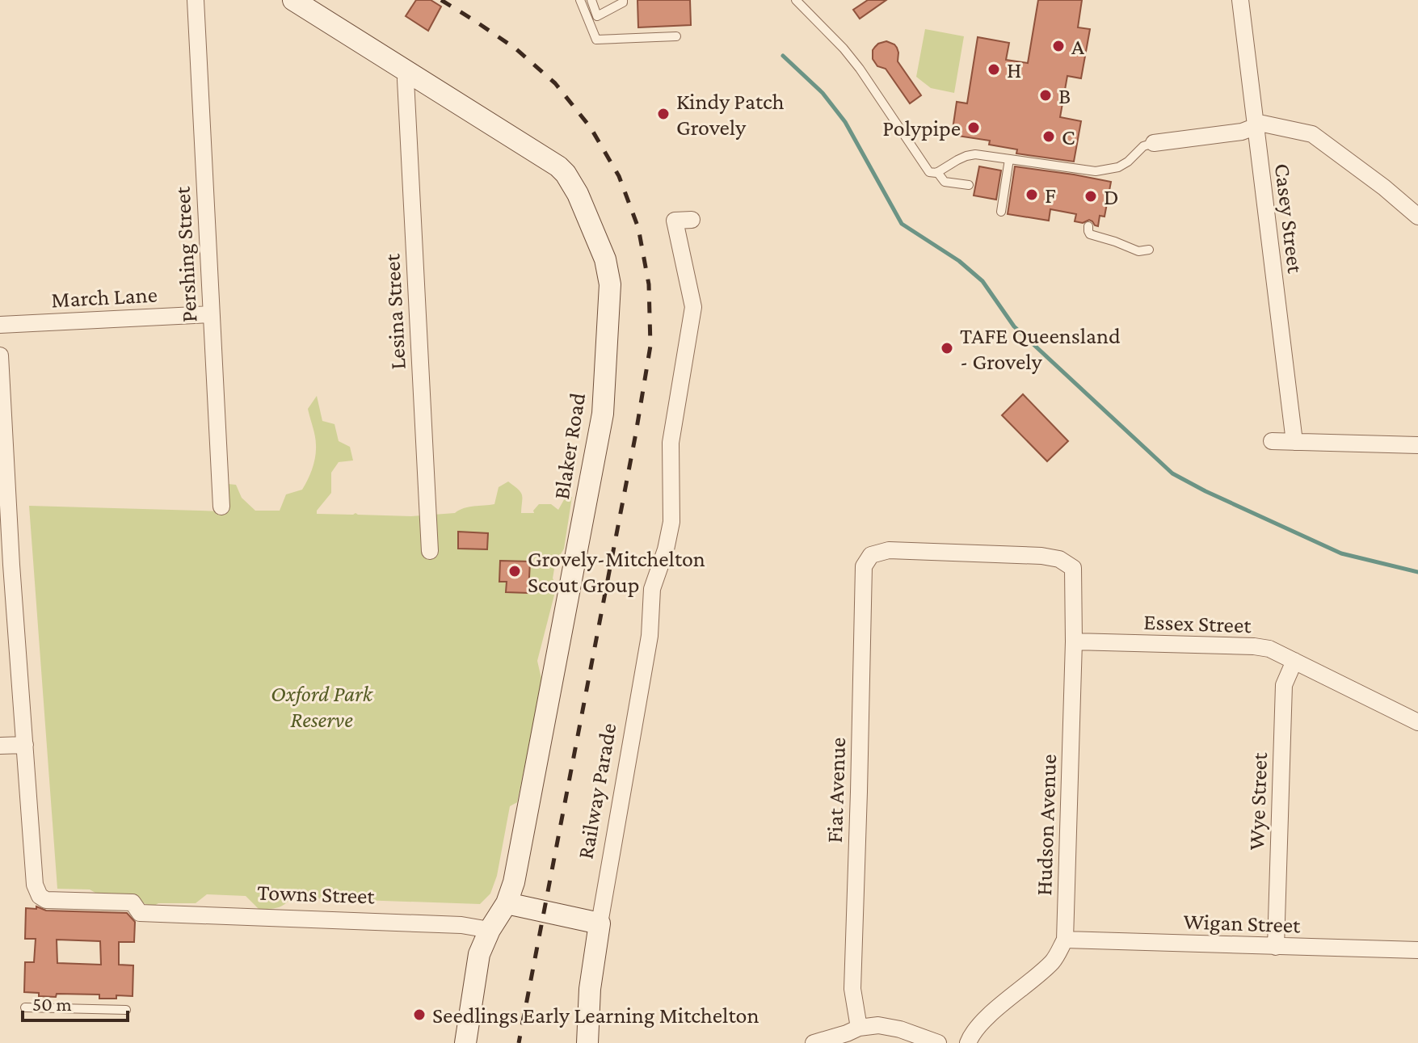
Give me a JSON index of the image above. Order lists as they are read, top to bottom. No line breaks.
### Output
{"streets":{"street":["Casey Street","Pershing Street","March Lane","Lesina Street","Blaker Road","Essex Street","Fiat Avenue","Railway Parade","Wye Street","Hudson Avenue","Towns Street","Wigan Street"]},"crossings":[["Pershing Street","March Lane"],["Lesina Street","Blaker Road"],["Blaker Road","Towns Street"],["Essex Street","Wye Street"],["Essex Street","Hudson Avenue"],["Fiat Avenue","Hudson Avenue"],["Wye Street","Wigan Street"],["Hudson Avenue","Wigan Street"]],"parks":["Oxford Park Reserve"],"places":["A","H","B","Kindy Patch Grovely","Polypipe","C","F","D","TAFE Queensland - Grovely","Grovely-Mitchelton Scout Group","Seedlings Early Learning Mitchelton"],"scale_bar":"50 m"}
